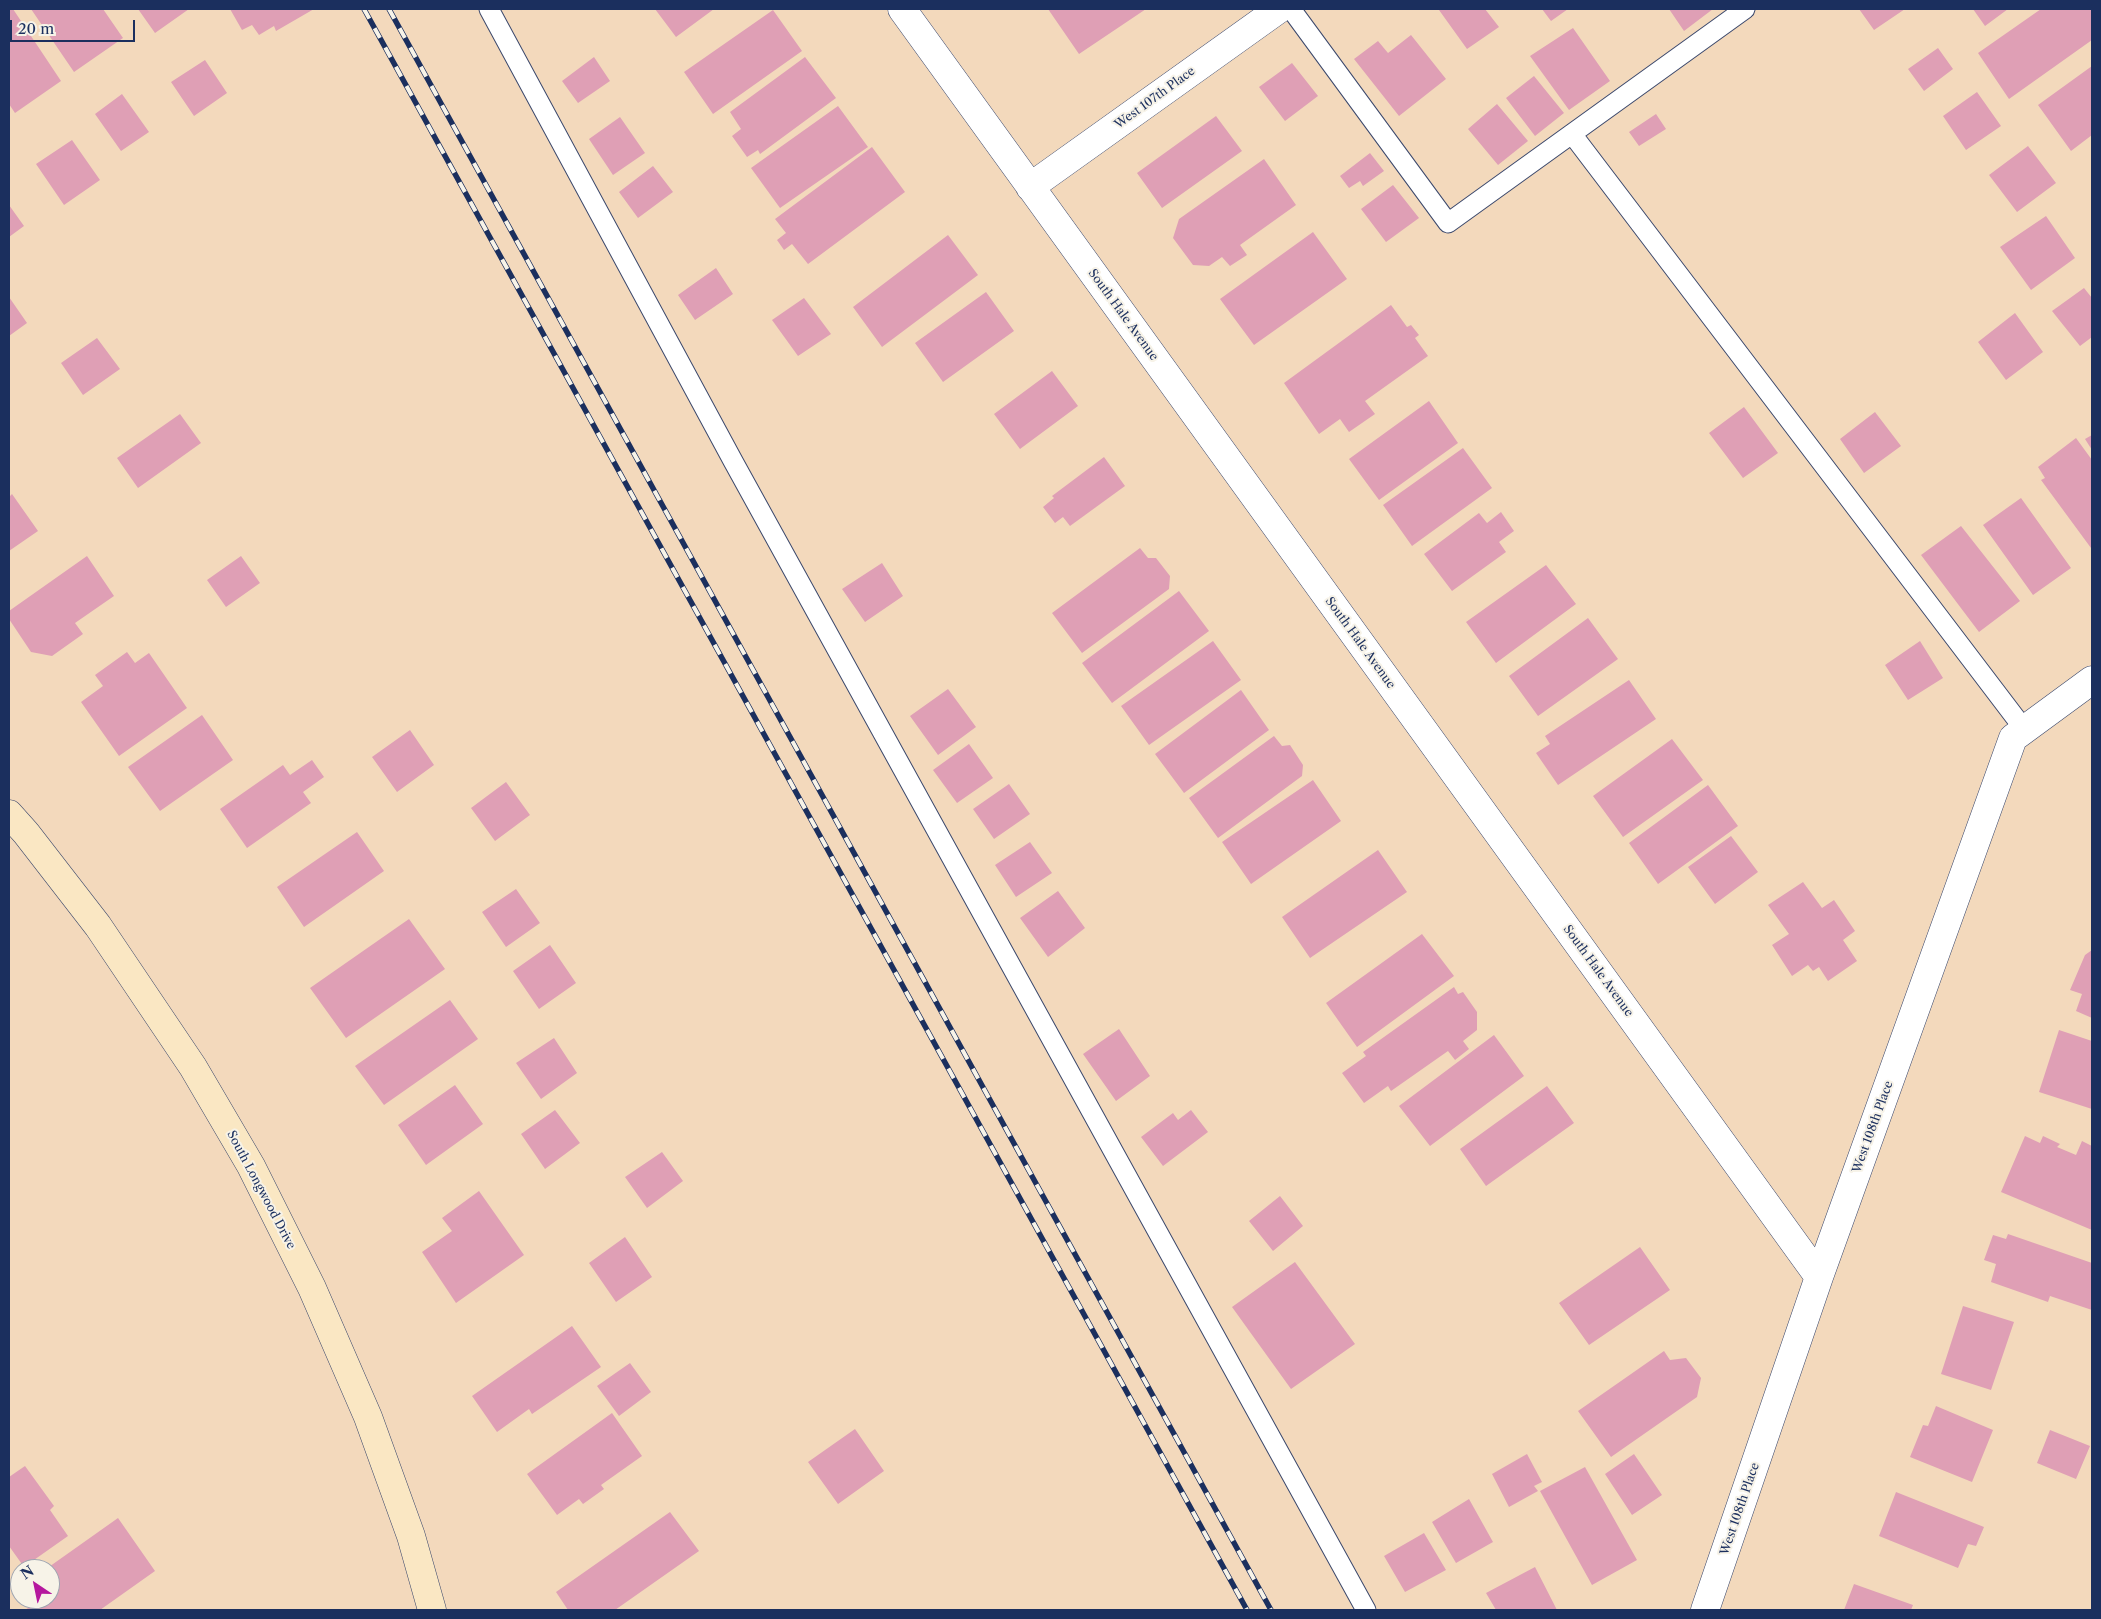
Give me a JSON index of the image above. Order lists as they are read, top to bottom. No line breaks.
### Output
{"streets":{"street":["West 107th Place","South Hale Avenue","West 108th Place","South Longwood Drive"]},"crossings":[["West 107th Place","South Hale Avenue"],["South Hale Avenue","West 108th Place"]],"scale_bar":"20 m","north":"top left"}
